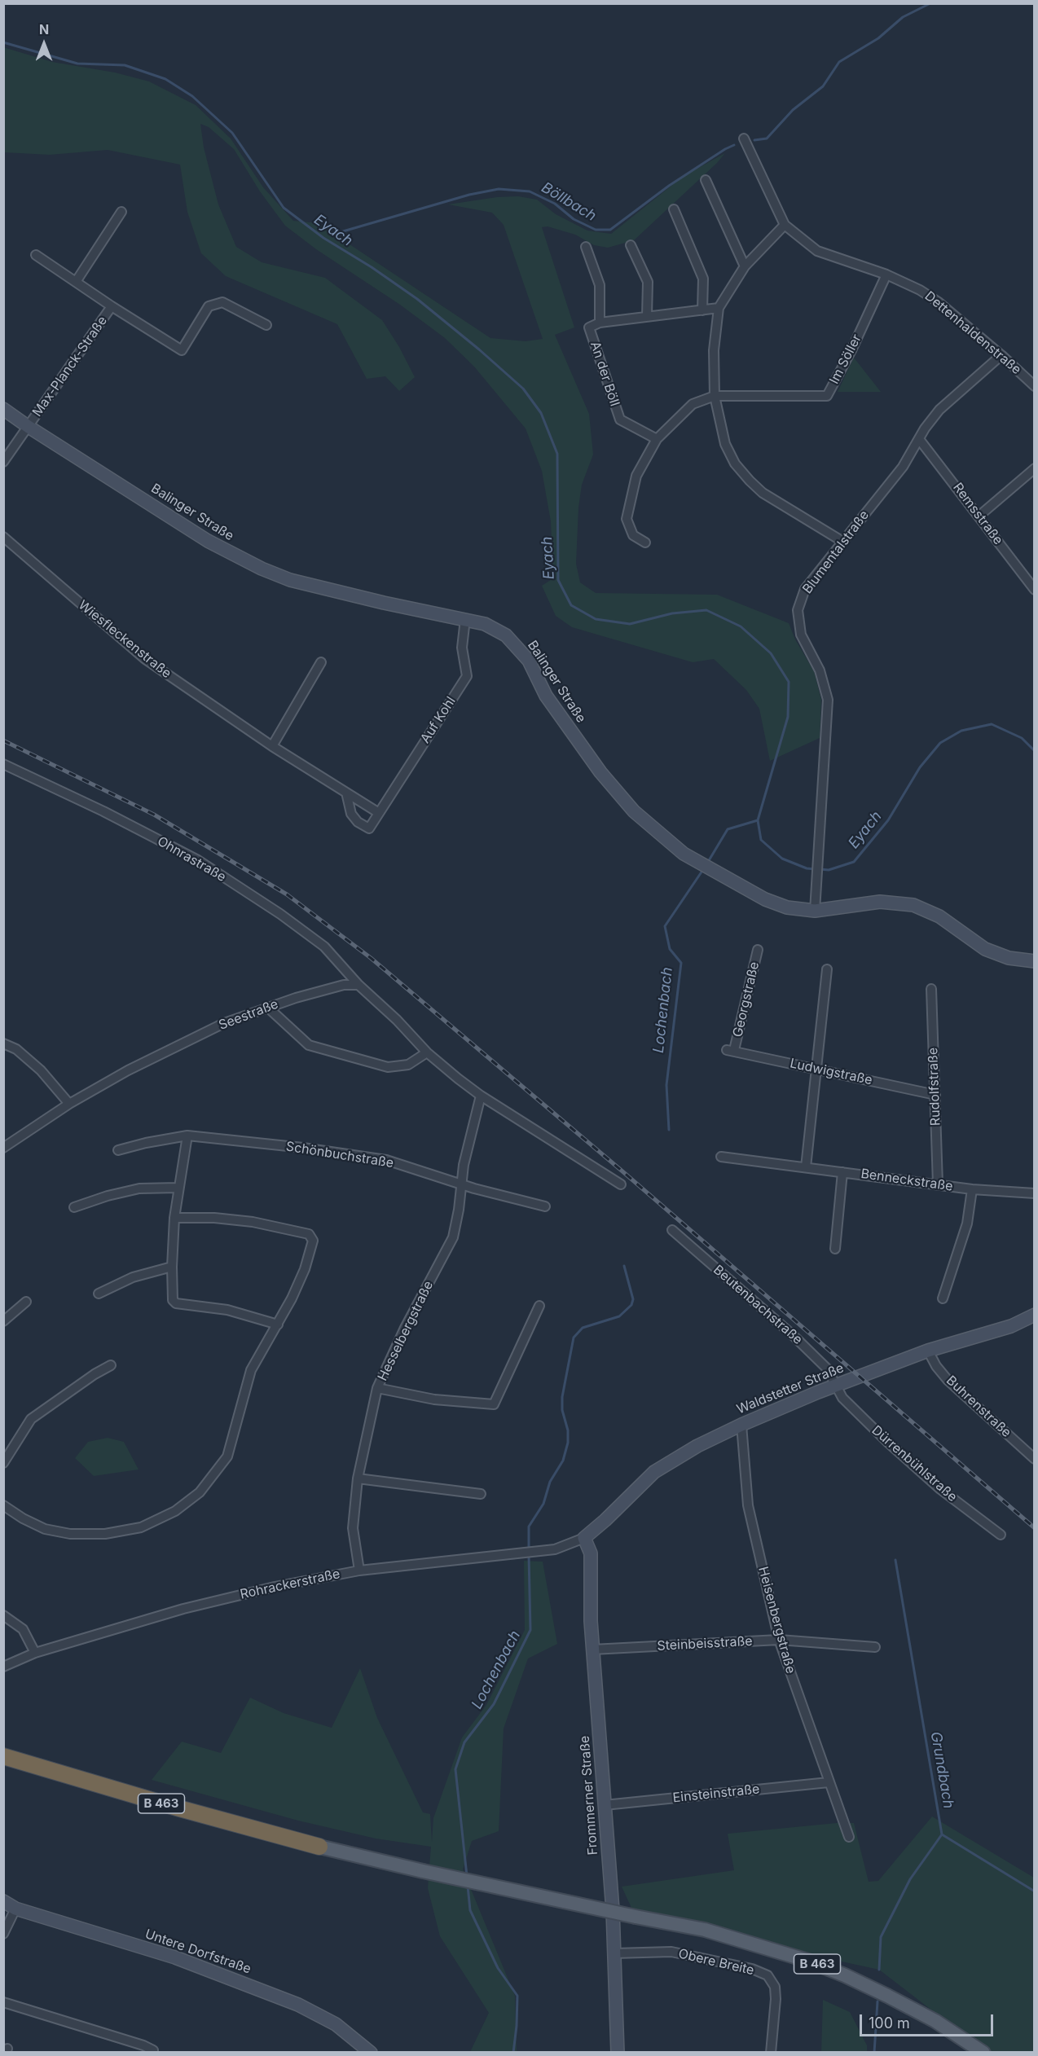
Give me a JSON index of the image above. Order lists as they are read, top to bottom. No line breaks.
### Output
{"streets":{"highway":["B 463"],"street":["Dettenhaldenstraße","Im Söller","Max-Planck-Straße","An der Böll","Balinger Straße","Remsstraße","Blumentalstraße","Wiesfleckenstraße","Auf Kohl","Ohnrastraße","Georgstraße","Seestraße","Ludwigstraße","Rudolfstraße","Schönbuchstraße","Benneckstraße","Beutenbachstraße","Hesselbergstraße","Waldstetter Straße","Buhrenstraße","Dürrenbühlstraße","Rohrackerstraße","Heisenbergstraße","Steinbeisstraße","Einsteinstraße","Frommerner Straße","Untere Dorfstraße","Obere Breite"]},"crossings":[["Dettenhaldenstraße","Im Söller"],["Dettenhaldenstraße","Blumentalstraße"],["Max-Planck-Straße","Balinger Straße"],["Balinger Straße","Blumentalstraße"],["Balinger Straße","Auf Kohl"],["Remsstraße","Blumentalstraße"],["Wiesfleckenstraße","Auf Kohl"],["Ohnrastraße","Seestraße"],["Georgstraße","Ludwigstraße"],["Ludwigstraße","Rudolfstraße"],["Rudolfstraße","Benneckstraße"],["Schönbuchstraße","Hesselbergstraße"],["Beutenbachstraße","Waldstetter Straße"],["Beutenbachstraße","Dürrenbühlstraße"],["Hesselbergstraße","Rohrackerstraße"],["Waldstetter Straße","Buhrenstraße"],["Waldstetter Straße","Dürrenbühlstraße"],["Waldstetter Straße","Rohrackerstraße"],["Waldstetter Straße","Heisenbergstraße"],["Waldstetter Straße","Frommerner Straße"],["Rohrackerstraße","Frommerner Straße"],["Heisenbergstraße","Steinbeisstraße"],["Heisenbergstraße","Einsteinstraße"],["Steinbeisstraße","Frommerner Straße"],["Einsteinstraße","Frommerner Straße"],["Frommerner Straße","Obere Breite"]],"water":["Böllbach","Eyach","Lochenbach","Grundbach"],"scale_bar":"100 m","north":"top"}
